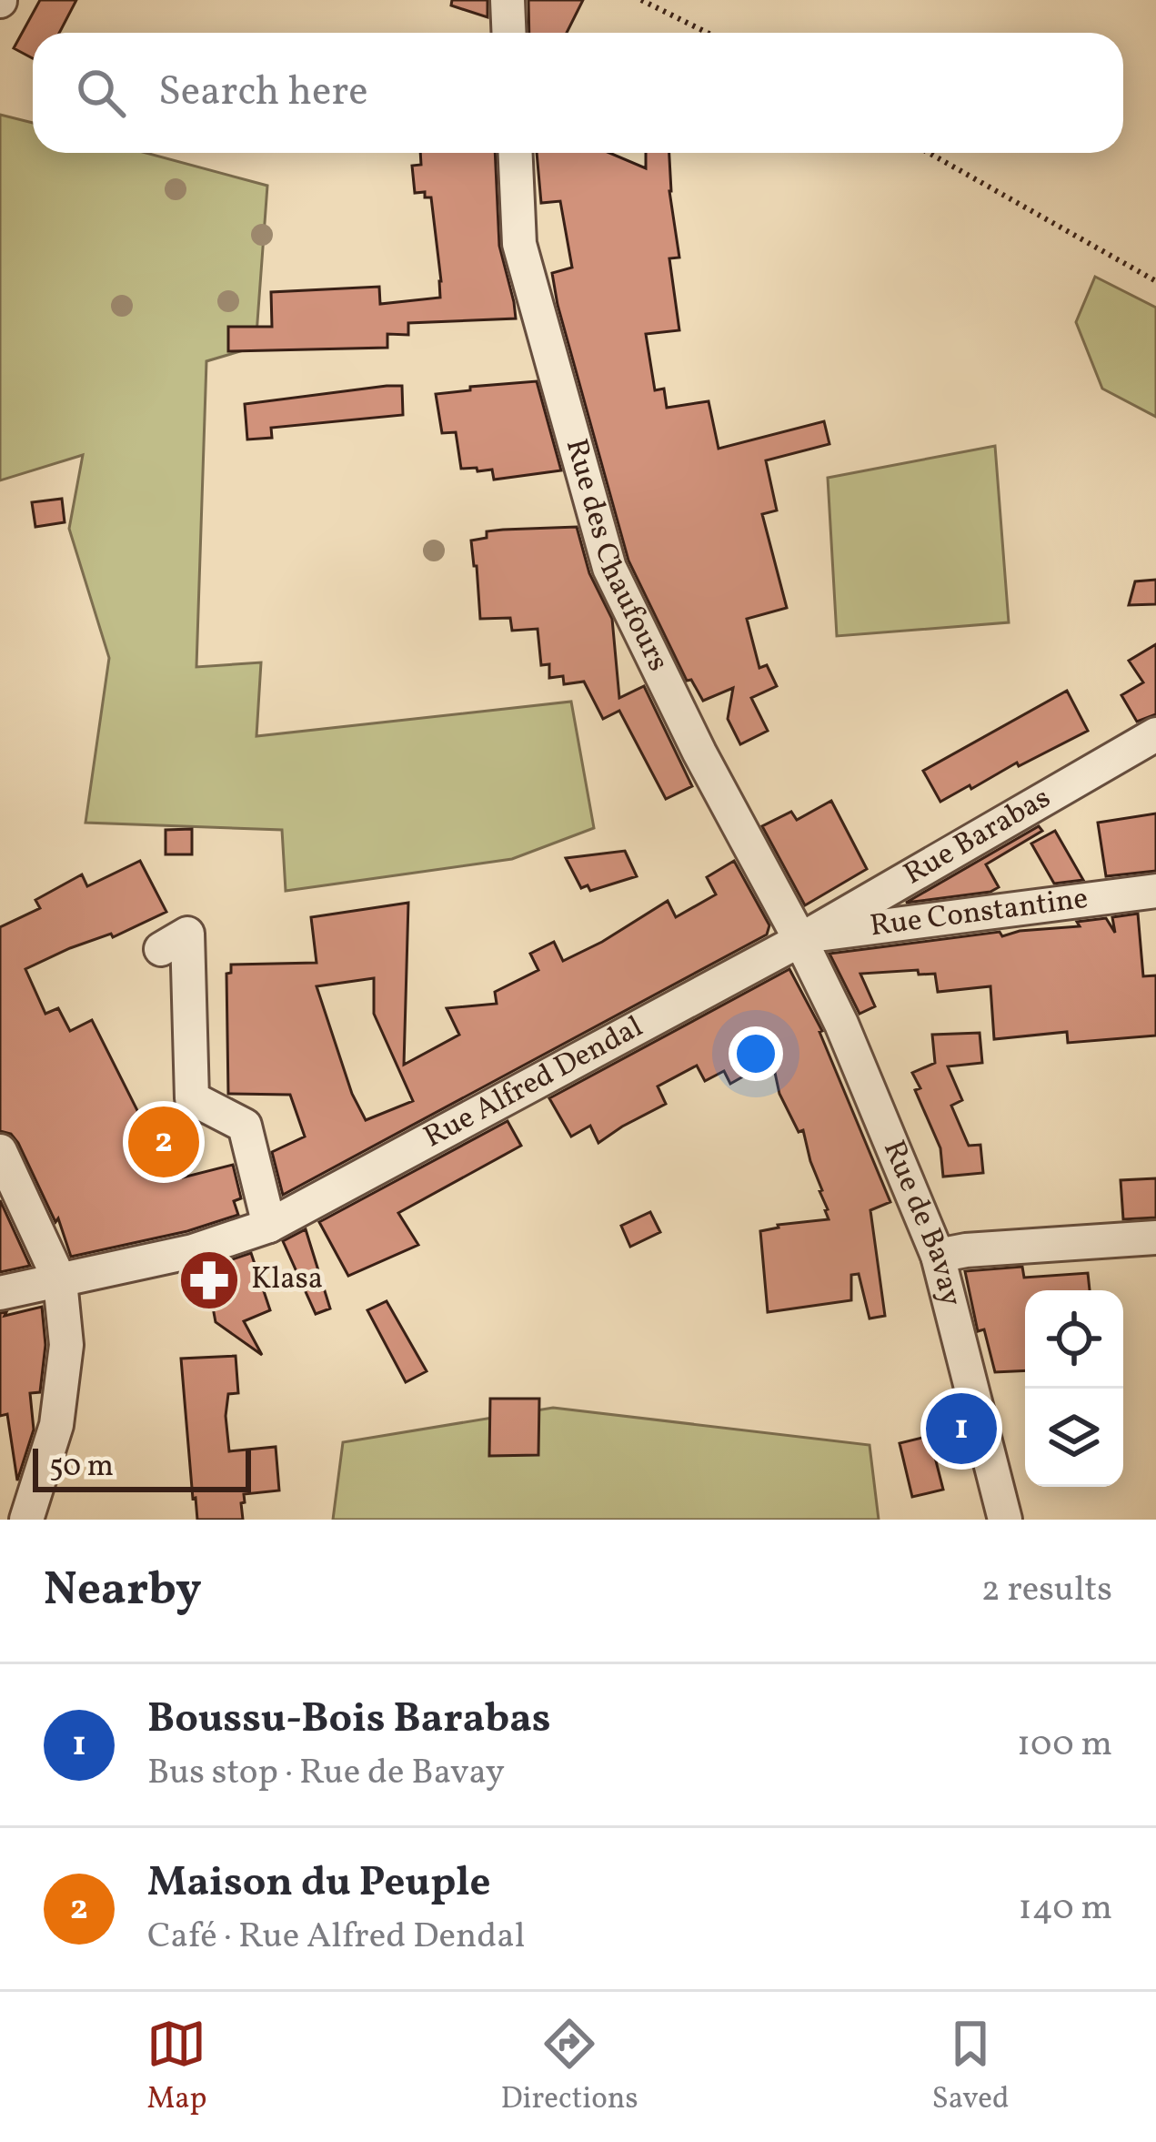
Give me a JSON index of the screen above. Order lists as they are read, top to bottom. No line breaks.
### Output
{"streets":{"street":["Rue des Chaufours","Rue Barabas","Rue Constantine","Rue Alfred Dendal","Rue de Bavay"]},"crossings":[["Rue des Chaufours","Rue Barabas"],["Rue des Chaufours","Rue Constantine"],["Rue des Chaufours","Rue Alfred Dendal"],["Rue des Chaufours","Rue de Bavay"],["Rue Barabas","Rue Constantine"],["Rue Barabas","Rue Alfred Dendal"],["Rue Barabas","Rue de Bavay"],["Rue Constantine","Rue Alfred Dendal"],["Rue Constantine","Rue de Bavay"],["Rue Alfred Dendal","Rue de Bavay"]],"places":{"pharmacy":["Klasa"]},"scale_bar":"50 m","page":{"search":"Search here","pins":["2","1"],"scale":"50 m","heading":["Nearby","2 results"],"list":[{"mark":"1","name":"Boussu-Bois Barabas","note":"Bus stop · Rue de Bavay","value":"100 m"},{"mark":"2","name":"Maison du Peuple","note":"Café · Rue Alfred Dendal","value":"140 m"}],"nav":["Map","Directions","Saved"]}}
